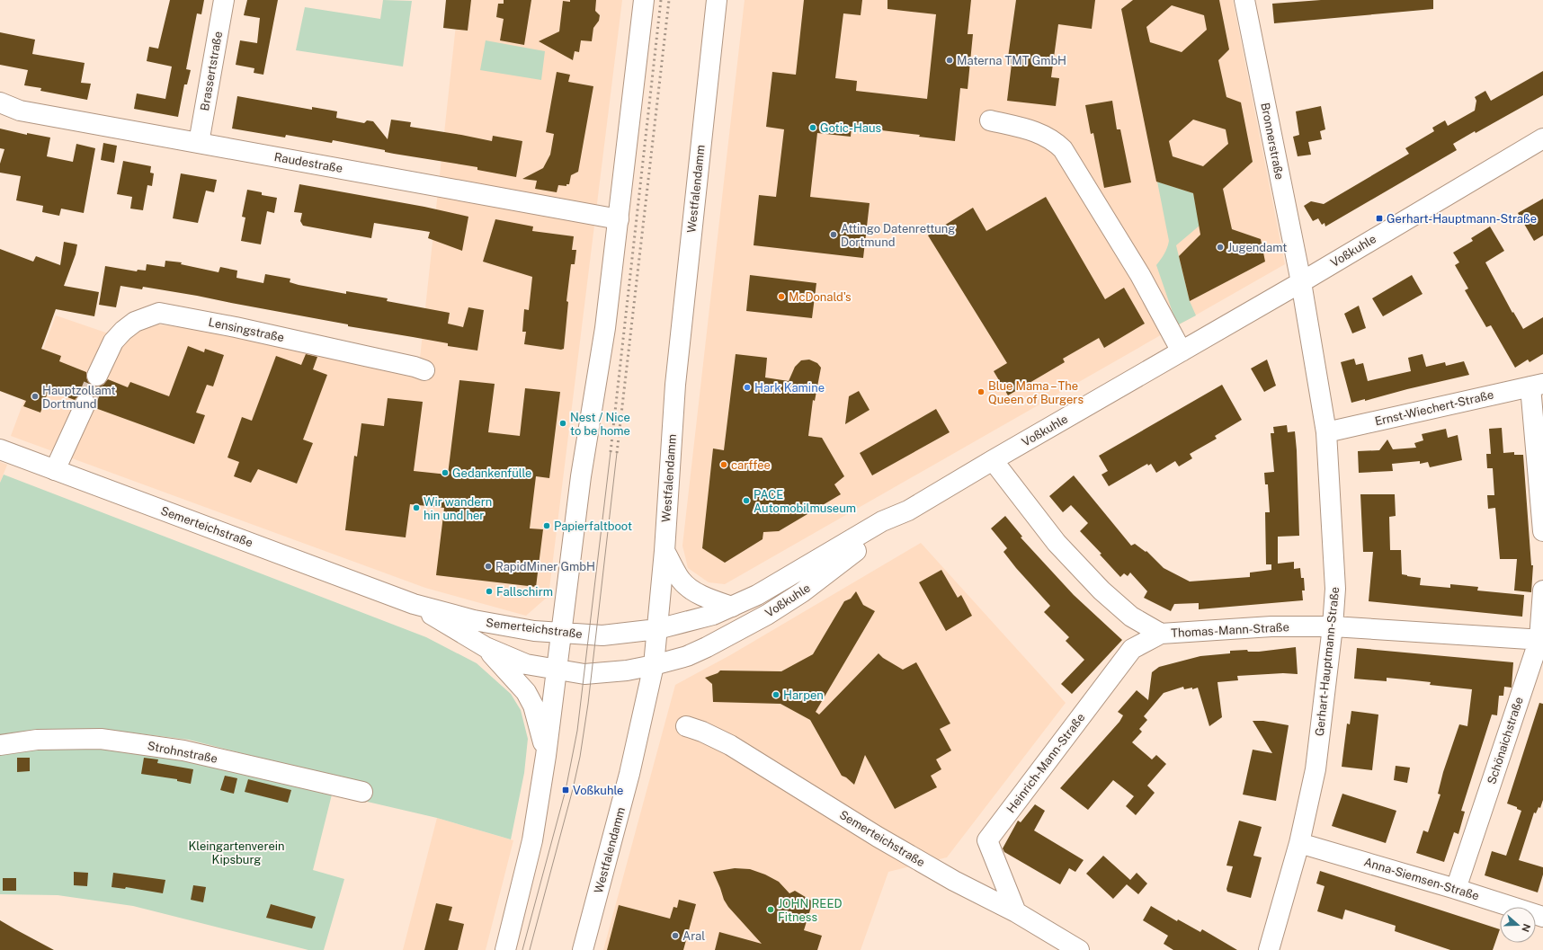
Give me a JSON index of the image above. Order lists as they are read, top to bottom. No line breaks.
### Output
{"streets":{"street":["Brassertstraße","Bronnerstraße","Raudestraße","Westfalendamm","Voßkuhle","Lensingstraße","Ernst-Wiechert-Straße","Semerteichstraße","Thomas-Mann-Straße","Gerhart-Hauptmann-Straße","Schönaichstraße","Strohnstraße","Heinrich-Mann-Straße","Anna-Siemsen-Straße"]},"crossings":[["Brassertstraße","Raudestraße"],["Bronnerstraße","Voßkuhle"],["Bronnerstraße","Gerhart-Hauptmann-Straße"],["Westfalendamm","Voßkuhle"],["Westfalendamm","Semerteichstraße"],["Voßkuhle","Semerteichstraße"],["Voßkuhle","Thomas-Mann-Straße"],["Voßkuhle","Gerhart-Hauptmann-Straße"],["Ernst-Wiechert-Straße","Gerhart-Hauptmann-Straße"],["Semerteichstraße","Heinrich-Mann-Straße"],["Thomas-Mann-Straße","Gerhart-Hauptmann-Straße"],["Thomas-Mann-Straße","Schönaichstraße"],["Thomas-Mann-Straße","Heinrich-Mann-Straße"],["Gerhart-Hauptmann-Straße","Anna-Siemsen-Straße"],["Schönaichstraße","Anna-Siemsen-Straße"]],"parks":["Kleingartenverein Kipsburg"],"places":{"other":["Materna TMT GmbH","Gotic-Haus","Attingo Datenrettung Dortmund","Jugendamt","McDonald's","Hark Kamine","Blue Mama – The Queen of Burgers","Hauptzollamt Dortmund","Nest / Nice to be home","carffee","Gedankenfülle","PACE Automobilmuseum","Wir wandern hin und her","Papierfaltboot","RapidMiner GmbH","Fallschirm","Harpen","JOHN REED Fitness","Aral"],"transit":["Gerhart-Hauptmann-Straße","Voßkuhle"]},"north":"right"}
